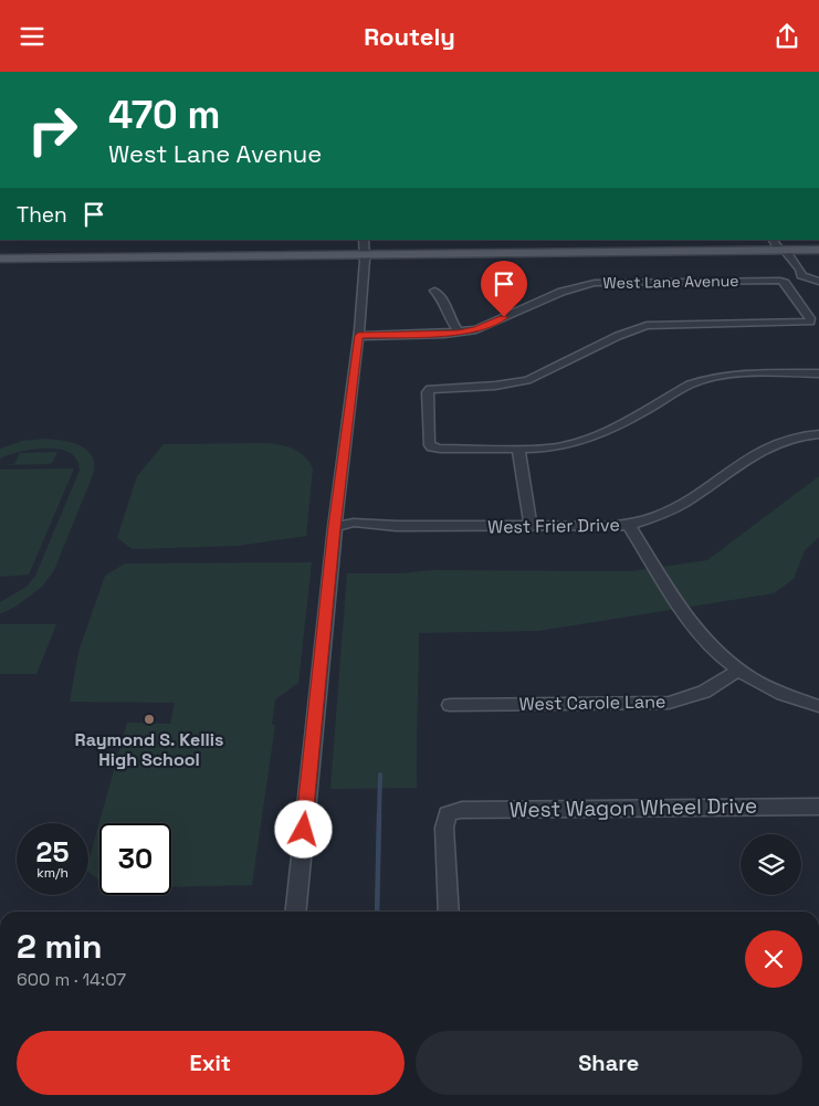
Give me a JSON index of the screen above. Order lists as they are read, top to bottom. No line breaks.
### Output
{"streets":{"street":["West Lane Avenue","West Frier Drive","West Carole Lane","West Wagon Wheel Drive"]},"places":["Raymond S. Kellis High School"],"page":{"header":"Routely","turn":["470 m","West Lane Avenue"],"then":"Then","speed":"25 km/h","limit":"30","heading":["2 min","600 m · 14:07"],"buttons":["Exit","Share"]}}
